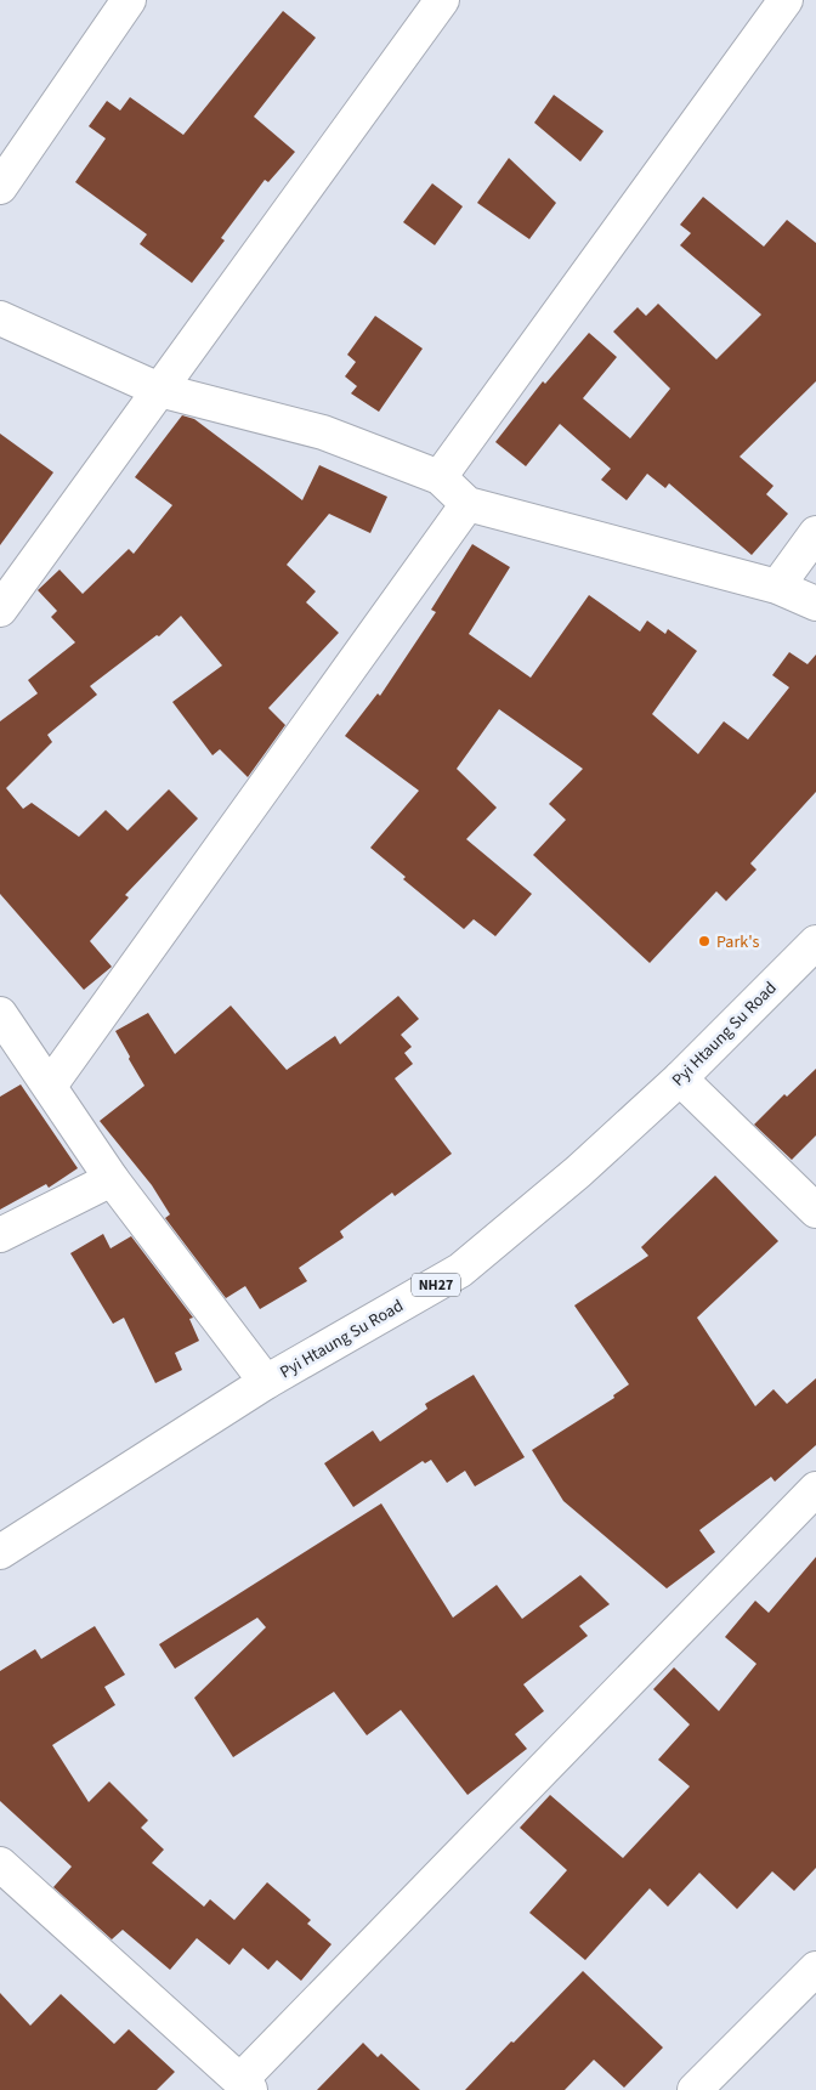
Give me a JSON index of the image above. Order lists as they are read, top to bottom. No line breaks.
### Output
{"streets":{"main road":["Pyi Htaung Su Road","NH27"]},"places":["Park's"]}
